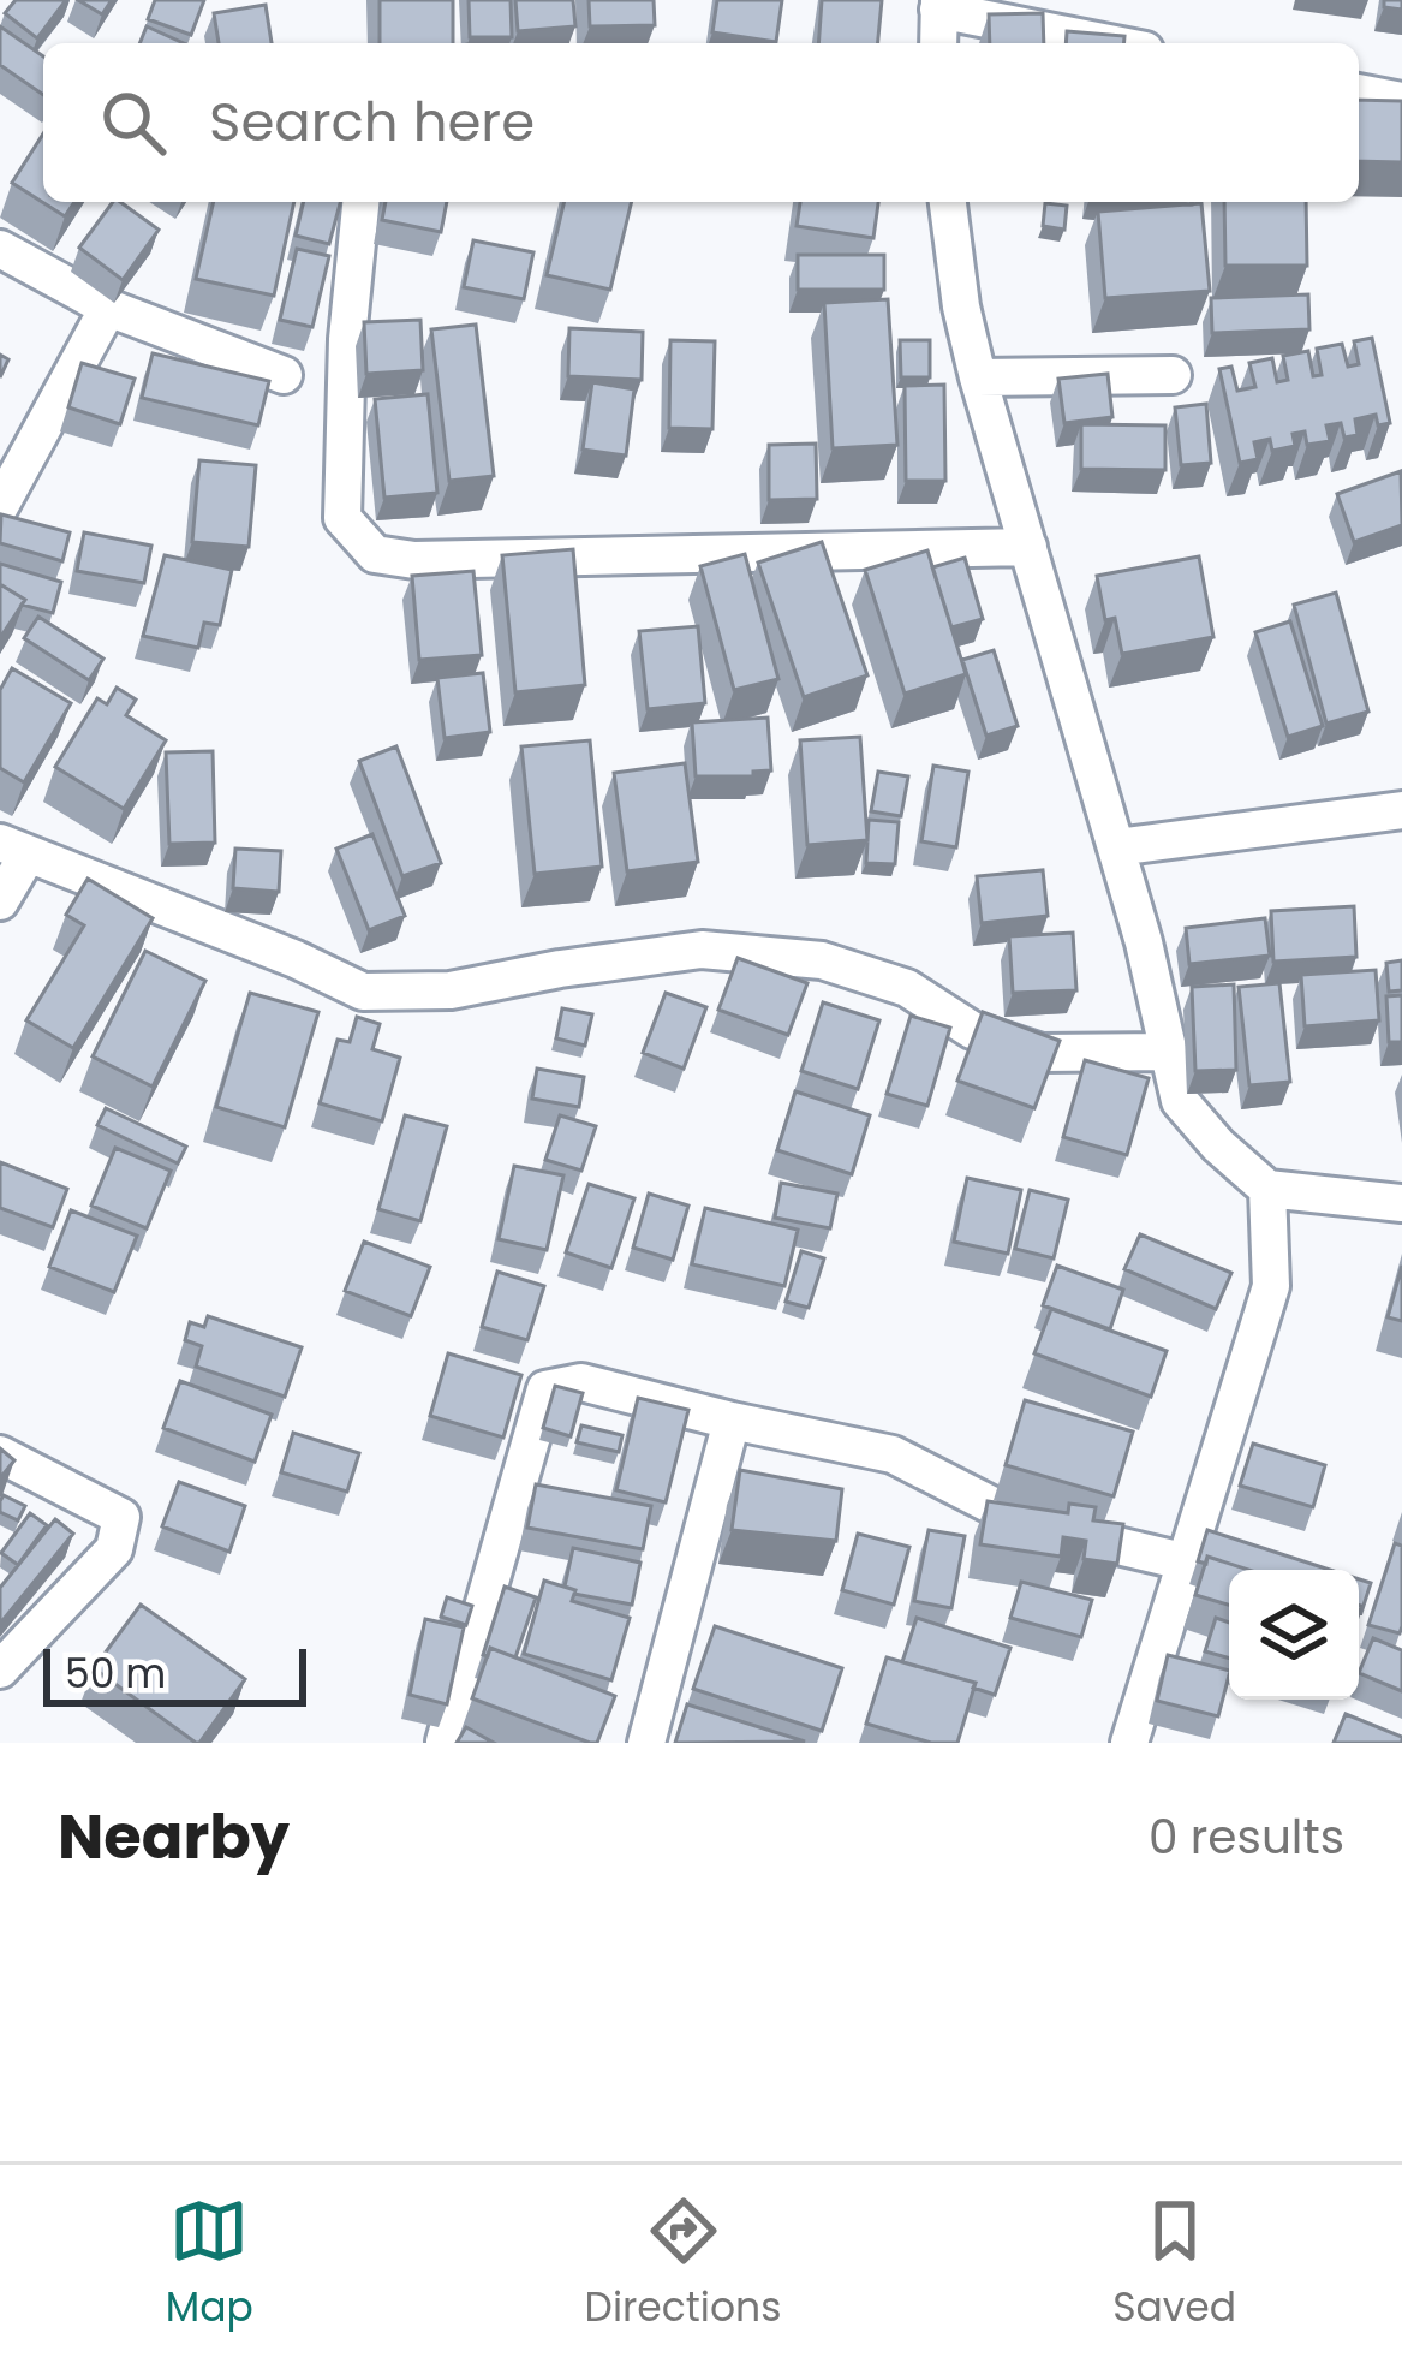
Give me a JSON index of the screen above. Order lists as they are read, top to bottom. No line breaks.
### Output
{"scale_bar":"50 m","page":{"search":"Search here","scale":"50 m","heading":["Nearby","0 results"],"nav":["Map","Directions","Saved"]}}
